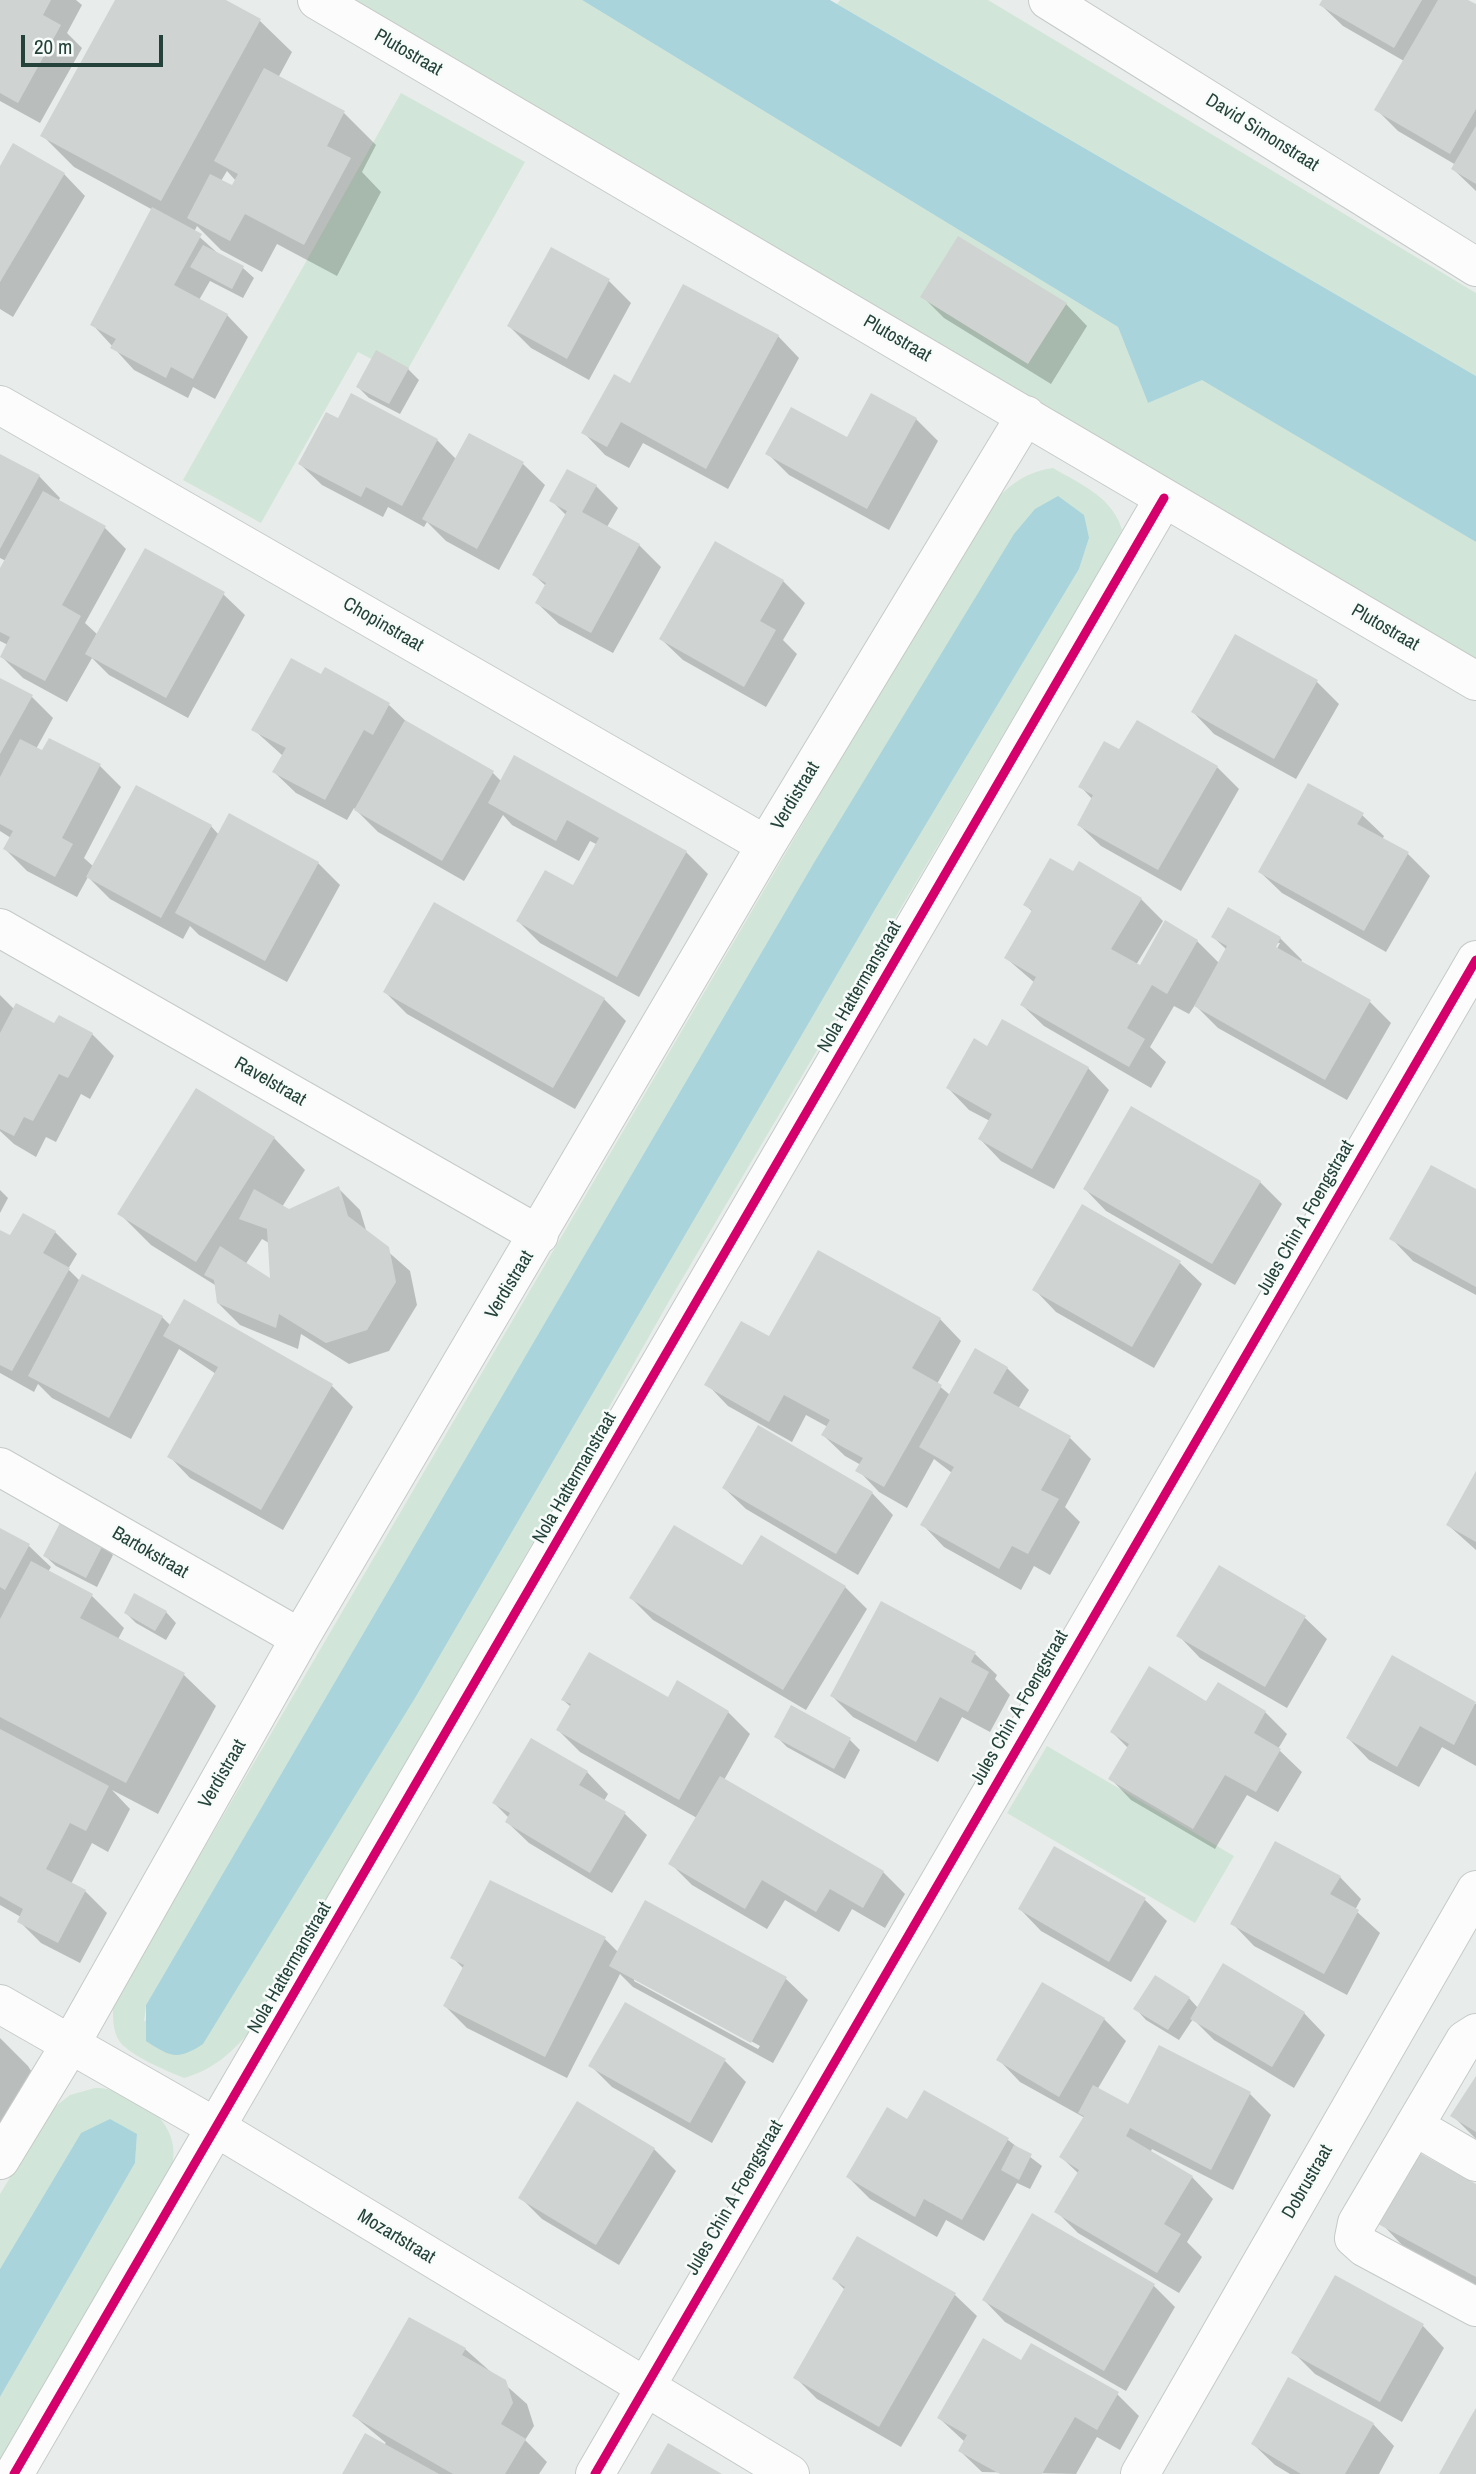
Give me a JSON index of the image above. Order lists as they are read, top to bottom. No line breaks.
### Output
{"streets":{"street":["Plutostraat","David Simonstraat","Chopinstraat","Verdistraat","Nola Hattermanstraat","Ravelstraat","Jules Chin A Foengstraat","Bartokstraat","Dobrustraat","Mozartstraat"]},"crossings":[["Plutostraat","Verdistraat"],["Plutostraat","Nola Hattermanstraat"],["Chopinstraat","Verdistraat"],["Verdistraat","Ravelstraat"],["Verdistraat","Bartokstraat"],["Verdistraat","Mozartstraat"],["Nola Hattermanstraat","Mozartstraat"],["Jules Chin A Foengstraat","Mozartstraat"]],"scale_bar":"20 m"}
